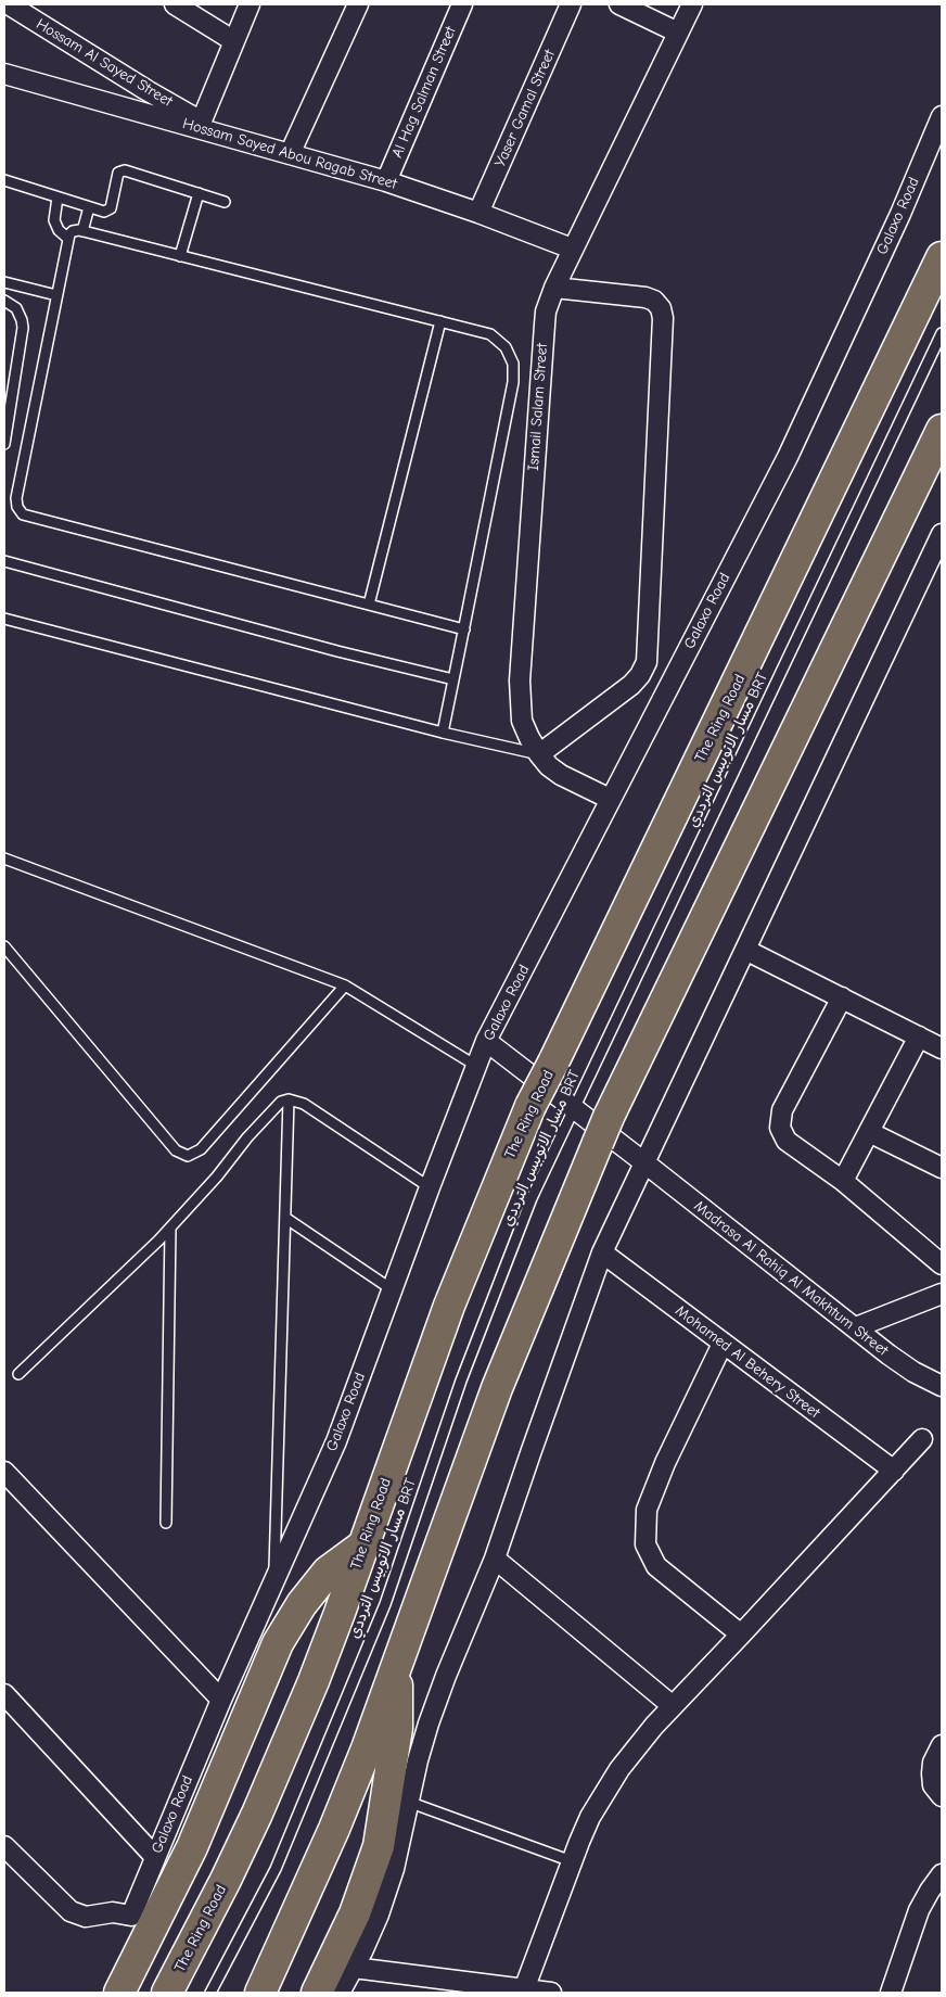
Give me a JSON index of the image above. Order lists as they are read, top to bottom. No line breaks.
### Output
{"streets":{"highway":["The Ring Road"],"street":["Hossam Al Sayed Street","Al Hag Salman Street","Yaser Gamal Street","Hossam Sayed Abou Ragab Street","Galaxo Road","Ismail Salam Street","Madrasa Al Rahiq Al Makhtum Street","Mohamed Al Behery Street"],"lane":["مسار الاتوبيس الترددي BRT"]},"crossings":[["Hossam Al Sayed Street","Hossam Sayed Abou Ragab Street"],["Al Hag Salman Street","Hossam Sayed Abou Ragab Street"],["Yaser Gamal Street","Hossam Sayed Abou Ragab Street"],["Hossam Sayed Abou Ragab Street","Ismail Salam Street"],["Galaxo Road","Ismail Salam Street"],["Galaxo Road","Madrasa Al Rahiq Al Makhtum Street"]]}
